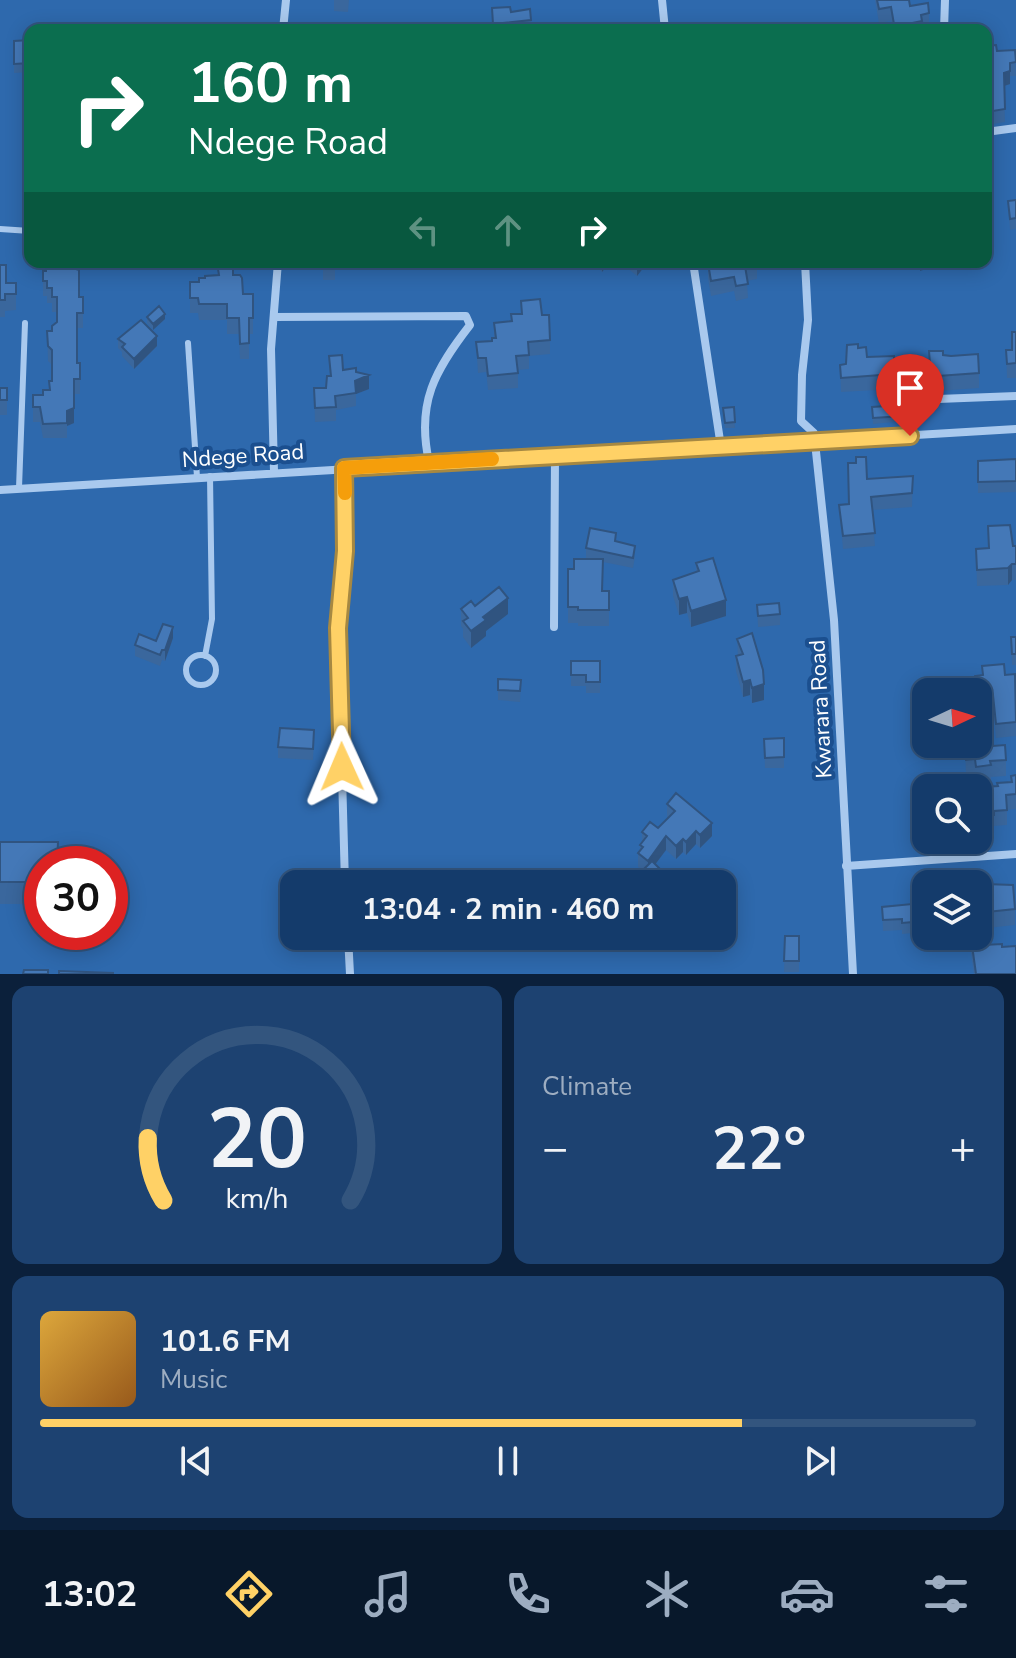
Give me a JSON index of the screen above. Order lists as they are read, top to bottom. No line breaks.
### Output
{"streets":{"street":["Ndege Road","Kwarara Road"]},"crossings":[["Ndege Road","Kwarara Road"]],"north":"right","page":{"turn":["160 m","Ndege Road"],"limit":"30","trip":"13:04 · 2 min · 460 m","tile":"Climate","heat":["−","22°","+"],"song":["101.6 FM","Music"],"tabs":"13:02","gauge":["20","km/h"]}}
